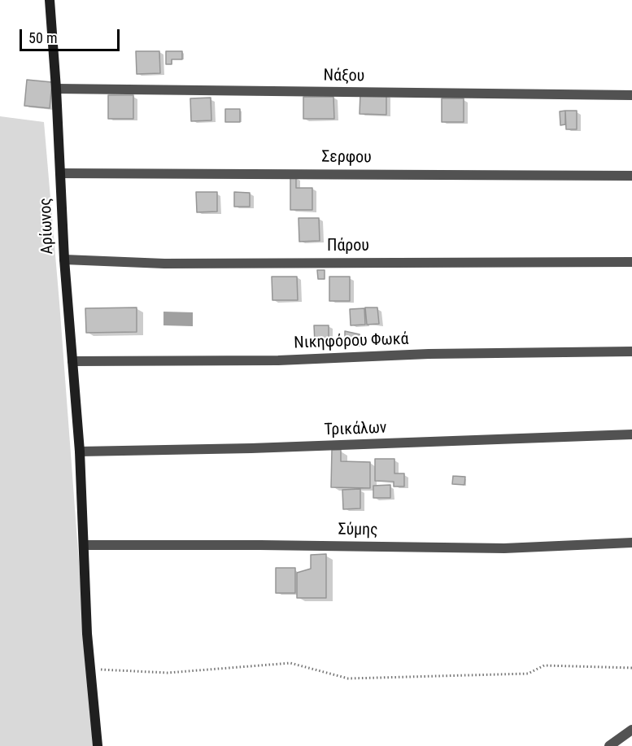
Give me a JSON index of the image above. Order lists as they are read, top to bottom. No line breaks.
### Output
{"streets":{"street":["Νάξου","Σερφου","Αρίωνος","Πάρου","Νικηφόρου Φωκά","Τρικάλων","Σύμης"]},"crossings":[["Νάξου","Αρίωνος"],["Σερφου","Αρίωνος"],["Αρίωνος","Πάρου"],["Αρίωνος","Νικηφόρου Φωκά"],["Αρίωνος","Τρικάλων"],["Αρίωνος","Σύμης"]],"scale_bar":"50 m"}
